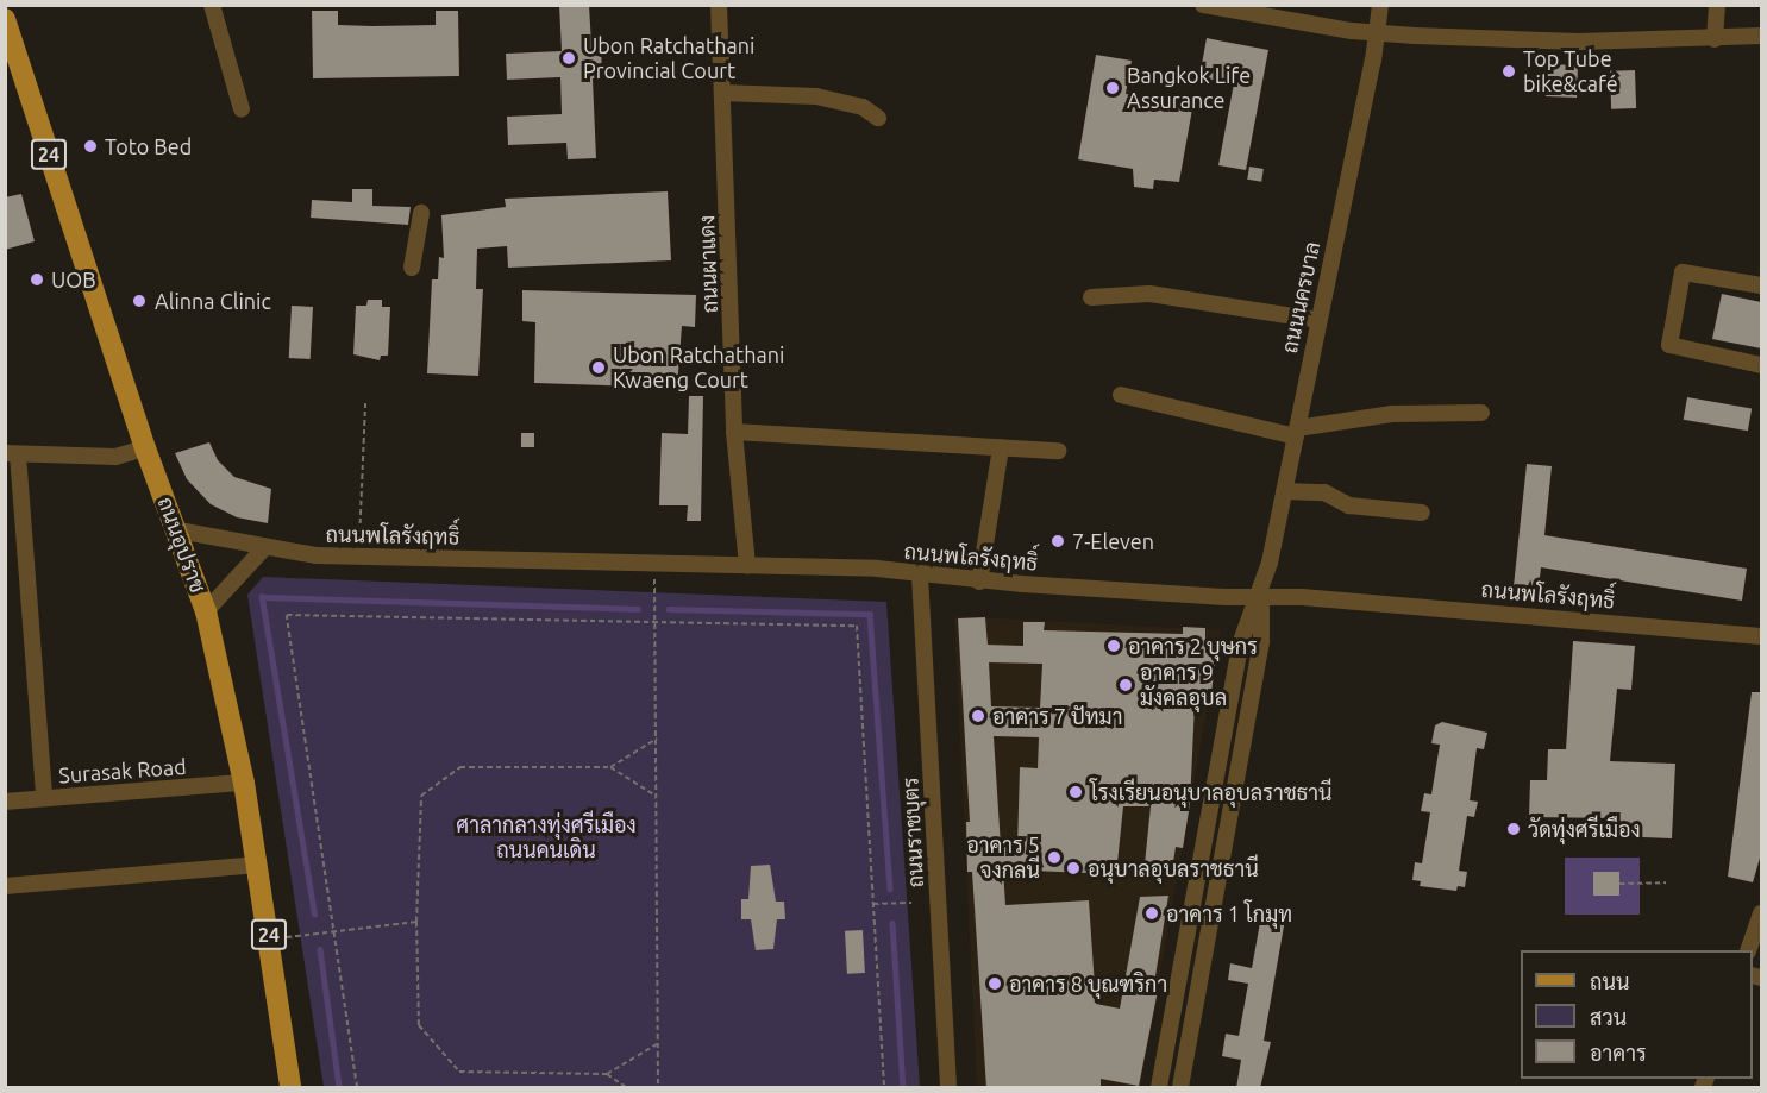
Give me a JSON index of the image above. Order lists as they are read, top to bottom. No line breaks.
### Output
{"streets":{"main road":["24","ถนนอุปราช"],"street":["ถนนผาแดง","ถนนนครบาล","ถนนพโลรังฤทธิ์","Surasak Road","ถนนราชบุตร"]},"crossings":[["ถนนผาแดง","ถนนพโลรังฤทธิ์"],["ถนนนครบาล","ถนนพโลรังฤทธิ์"],["ถนนพโลรังฤทธิ์","ถนนอุปราช"],["ถนนพโลรังฤทธิ์","ถนนราชบุตร"],["ถนนอุปราช","Surasak Road"]],"parks":["ศาลากลางทุ่งศรีเมือง ถนนคนเดิน"],"places":["Ubon Ratchathani Provincial Court","Top Tube bike&café","Bangkok Life Assurance","Toto Bed","UOB","Alinna Clinic","Ubon Ratchathani Kwaeng Court","7-Eleven","อาคาร 2 บุษกร","อาคาร 9 มังคลอุบล","อาคาร 7 ปัทมา","โรงเรียนอนุบาลอุบลราชธานี","วัดทุ่งศรีเมือง","อาคาร 5 จงกลนี","อนุบาลอุบลราชธานี","อาคาร 1 โกมุท","อาคาร 8 บุณฑริกา"],"legend":["ถนน","สวน","อาคาร"]}
